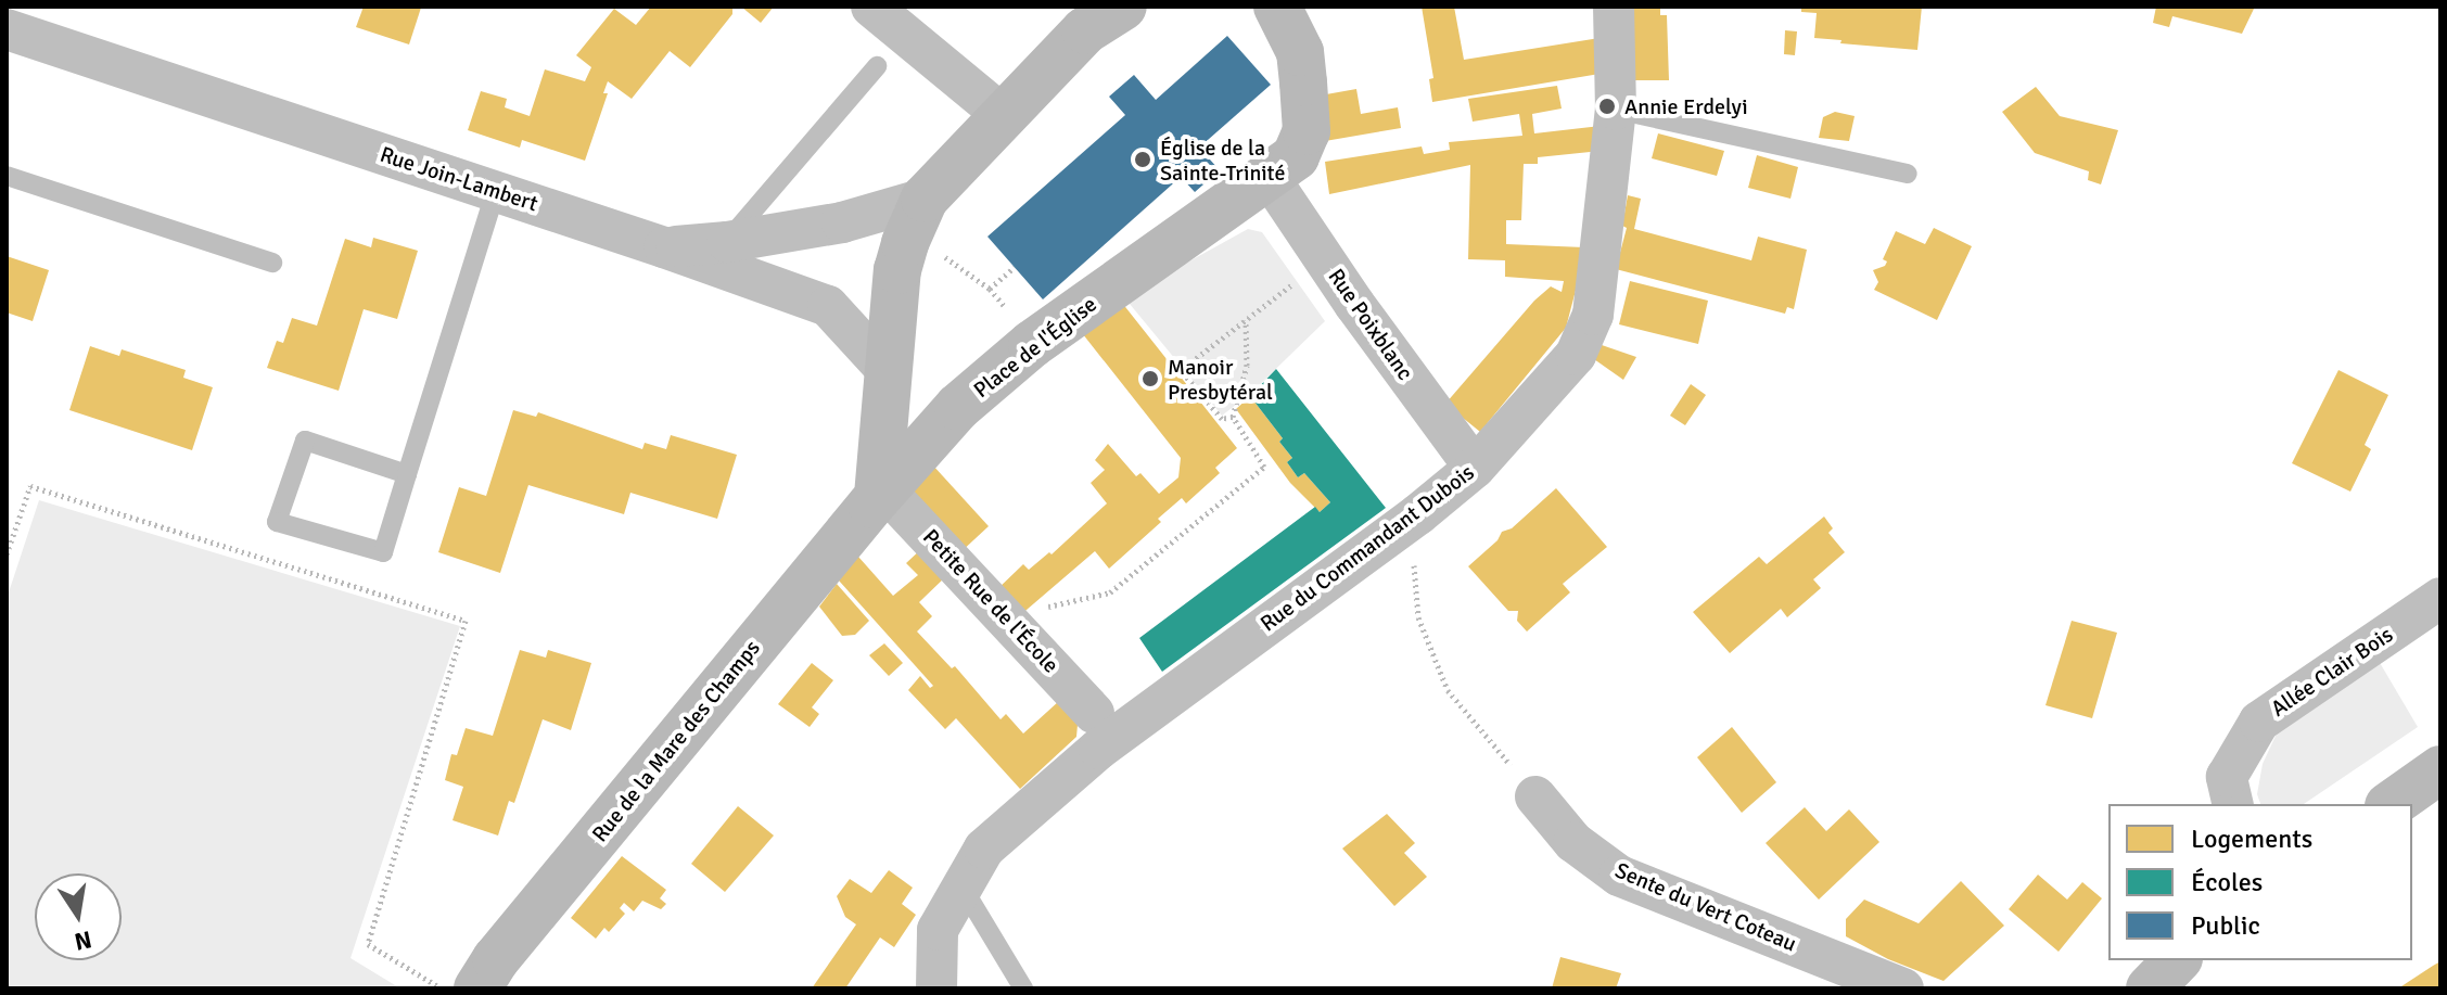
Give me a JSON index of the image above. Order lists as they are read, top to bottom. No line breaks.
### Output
{"streets":{"street":["Rue Join-Lambert","Rue Poixblanc","Place de l'Église","Rue du Commandant Dubois","Petite Rue de l'École","Allée Clair Bois","Rue de la Mare des Champs","Sente du Vert Coteau"]},"crossings":[["Rue Join-Lambert","Place de l'Église"],["Rue Poixblanc","Place de l'Église"],["Rue Poixblanc","Rue du Commandant Dubois"],["Place de l'Église","Rue de la Mare des Champs"],["Petite Rue de l'École","Rue de la Mare des Champs"]],"places":["Annie Erdelyi","Église de la Sainte-Trinité","Manoir Presbytéral"],"legend":["Logements","Écoles","Public"],"north":"bottom"}
